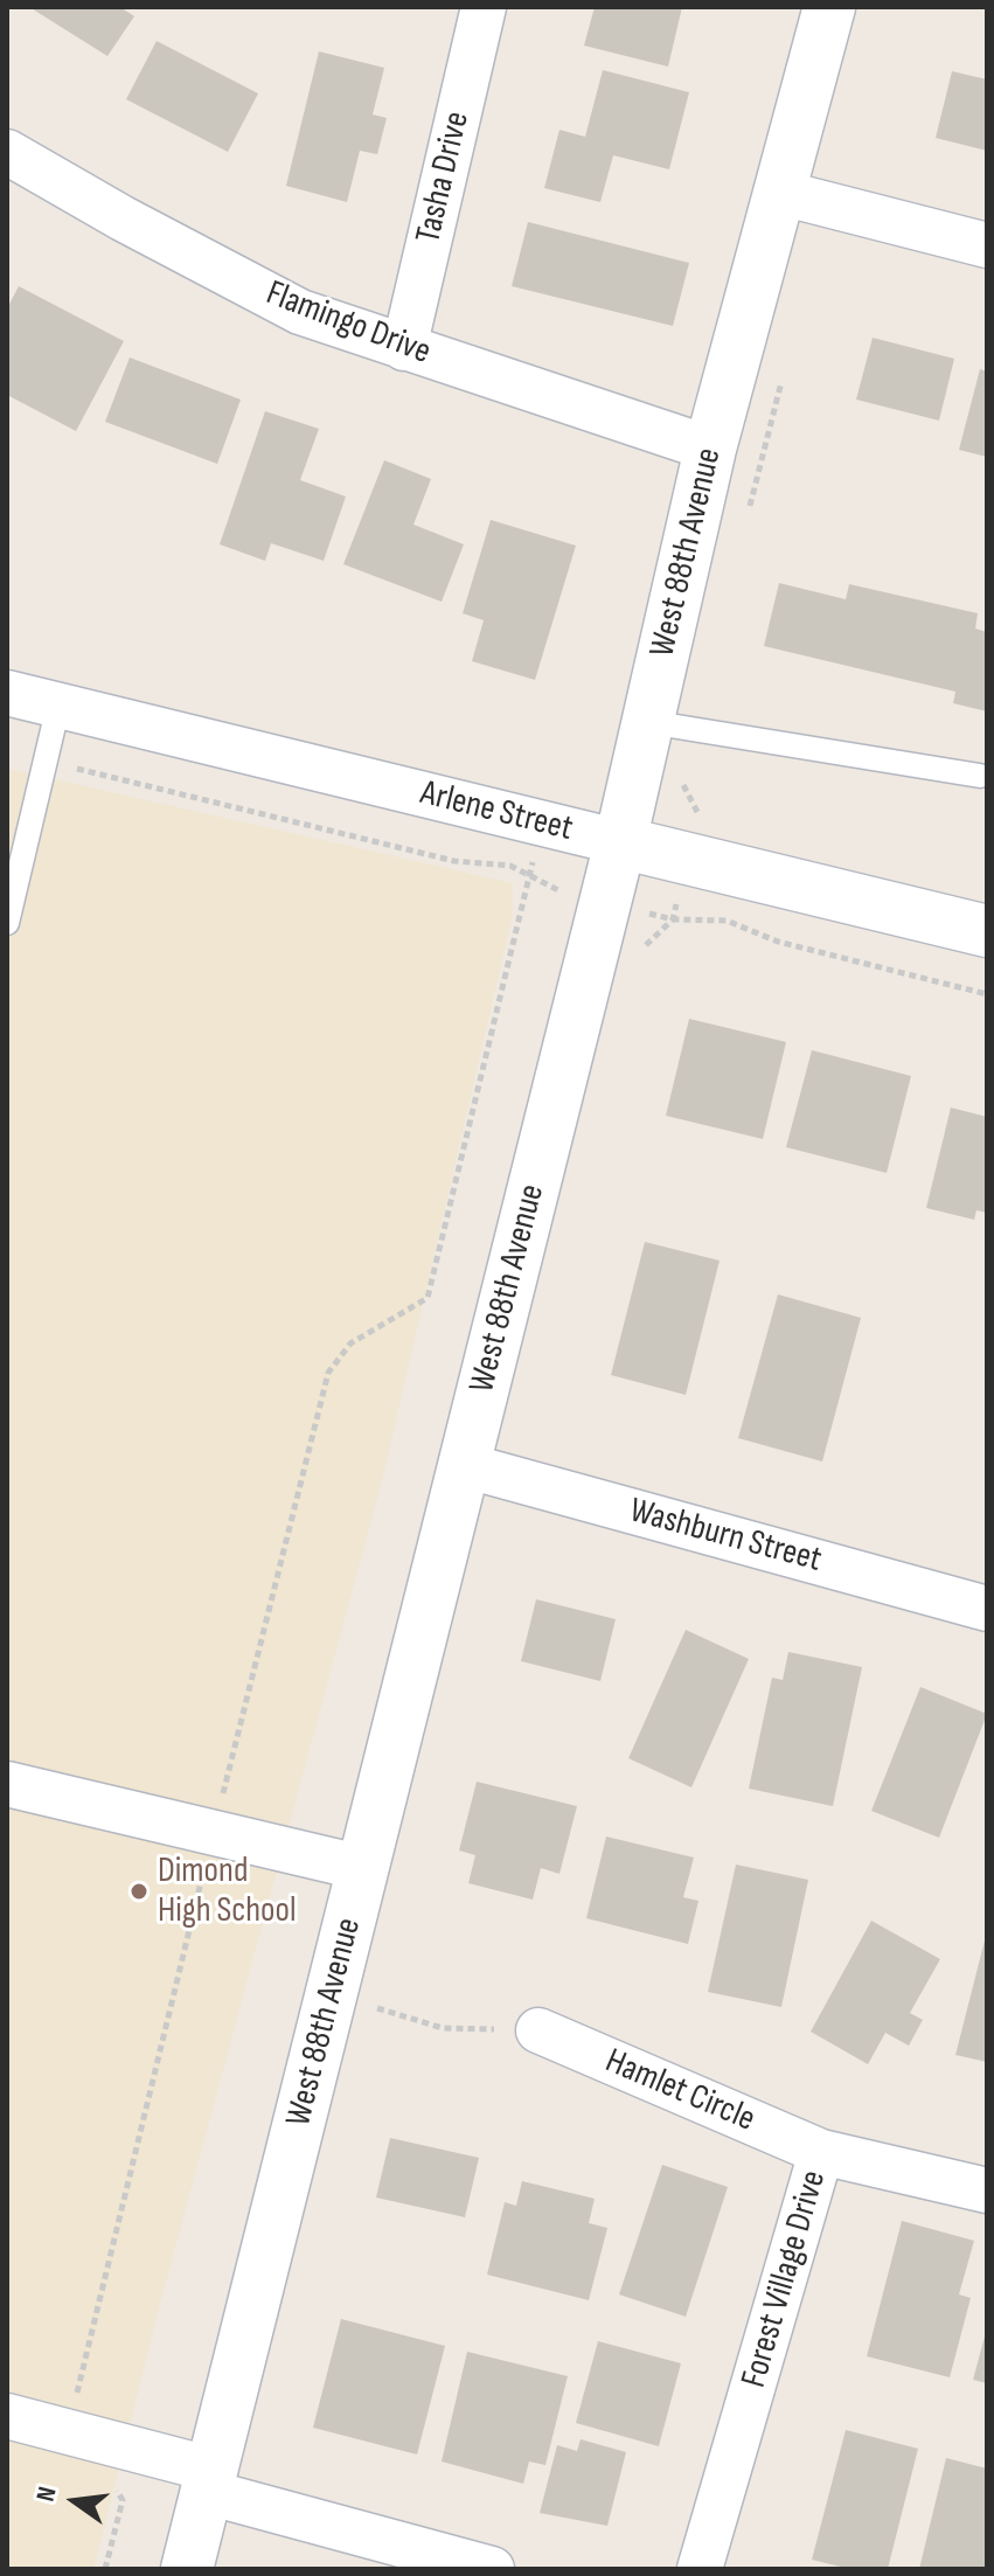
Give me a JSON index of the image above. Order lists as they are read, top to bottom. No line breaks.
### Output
{"streets":{"street":["Tasha Drive","Flamingo Drive","West 88th Avenue","Arlene Street","Washburn Street","Hamlet Circle","Forest Village Drive"]},"crossings":[["Tasha Drive","Flamingo Drive"],["Flamingo Drive","West 88th Avenue"],["West 88th Avenue","Arlene Street"],["West 88th Avenue","Washburn Street"],["Hamlet Circle","Forest Village Drive"]],"places":["Dimond High School"],"north":"left"}
